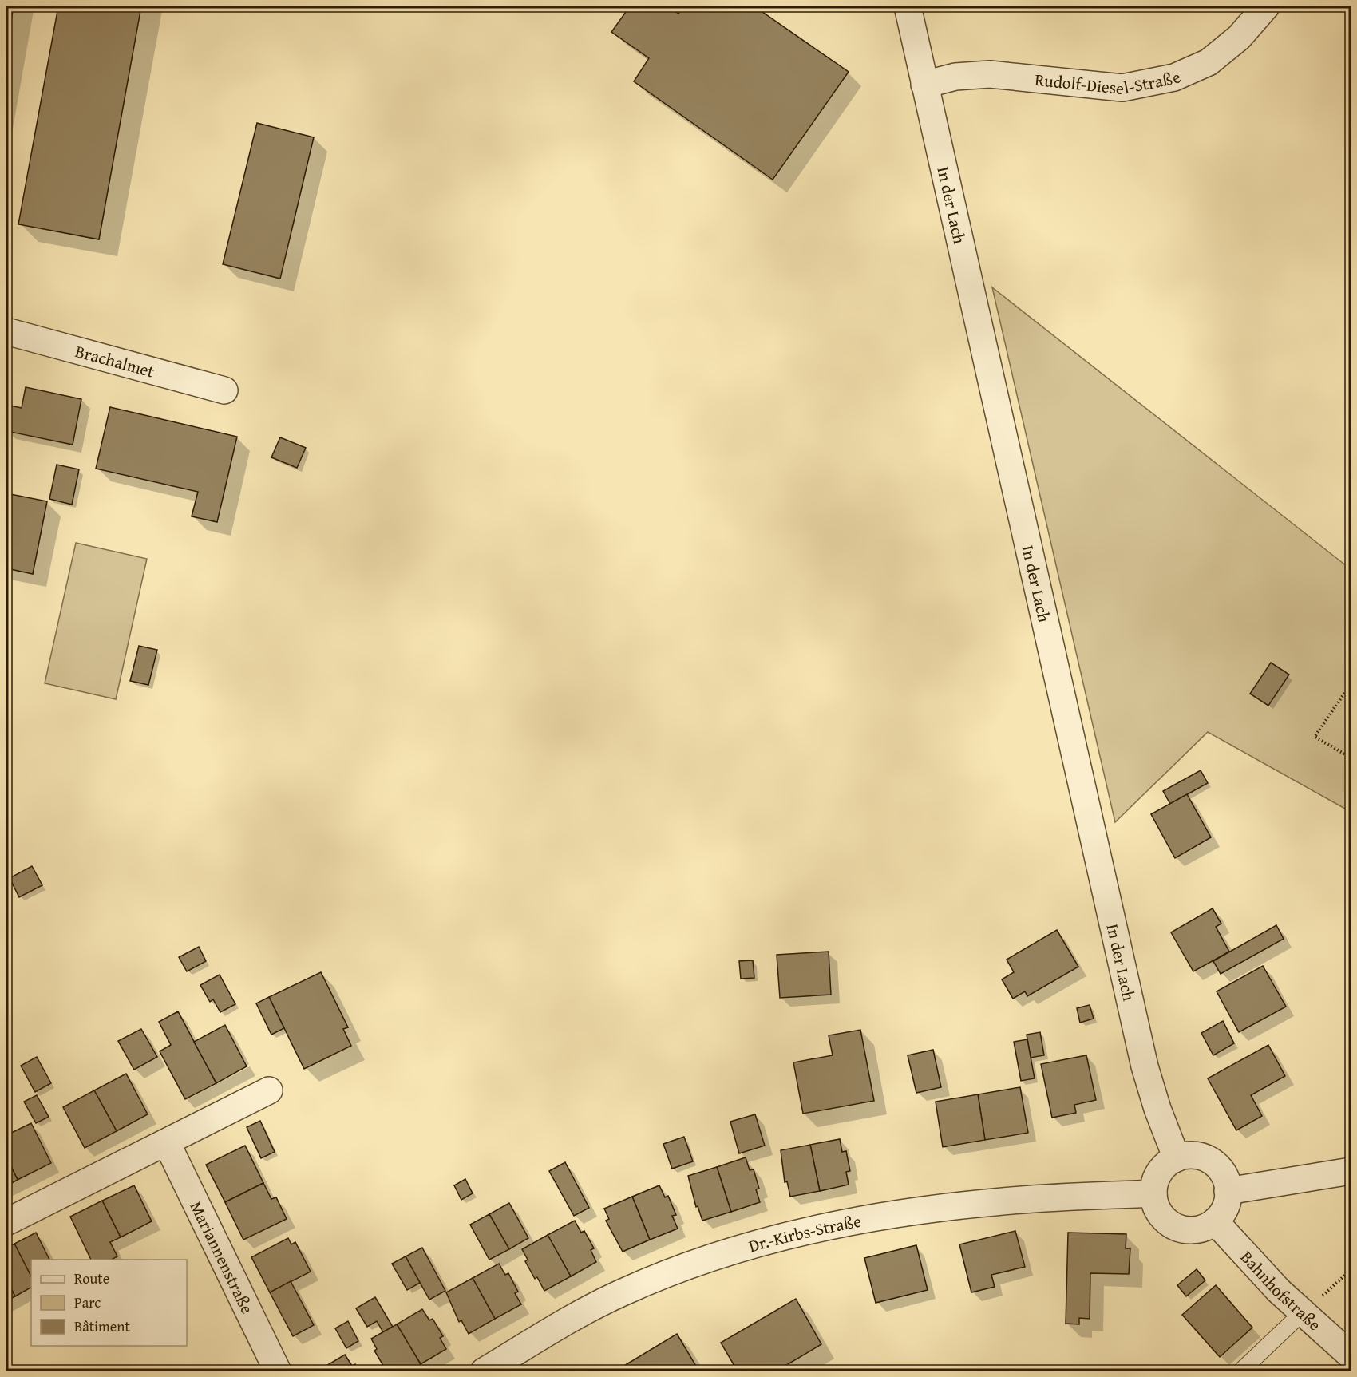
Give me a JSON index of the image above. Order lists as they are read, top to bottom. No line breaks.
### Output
{"streets":{"street":["Rudolf-Diesel-Straße","In der Lach","Brachalmet","Dr.-Kirbs-Straße","Mariannenstraße","Bahnhofstraße"]},"crossings":[["Rudolf-Diesel-Straße","In der Lach"],["In der Lach","Dr.-Kirbs-Straße"],["In der Lach","Bahnhofstraße"],["Dr.-Kirbs-Straße","Bahnhofstraße"]],"legend":["Route","Parc","Bâtiment"]}
